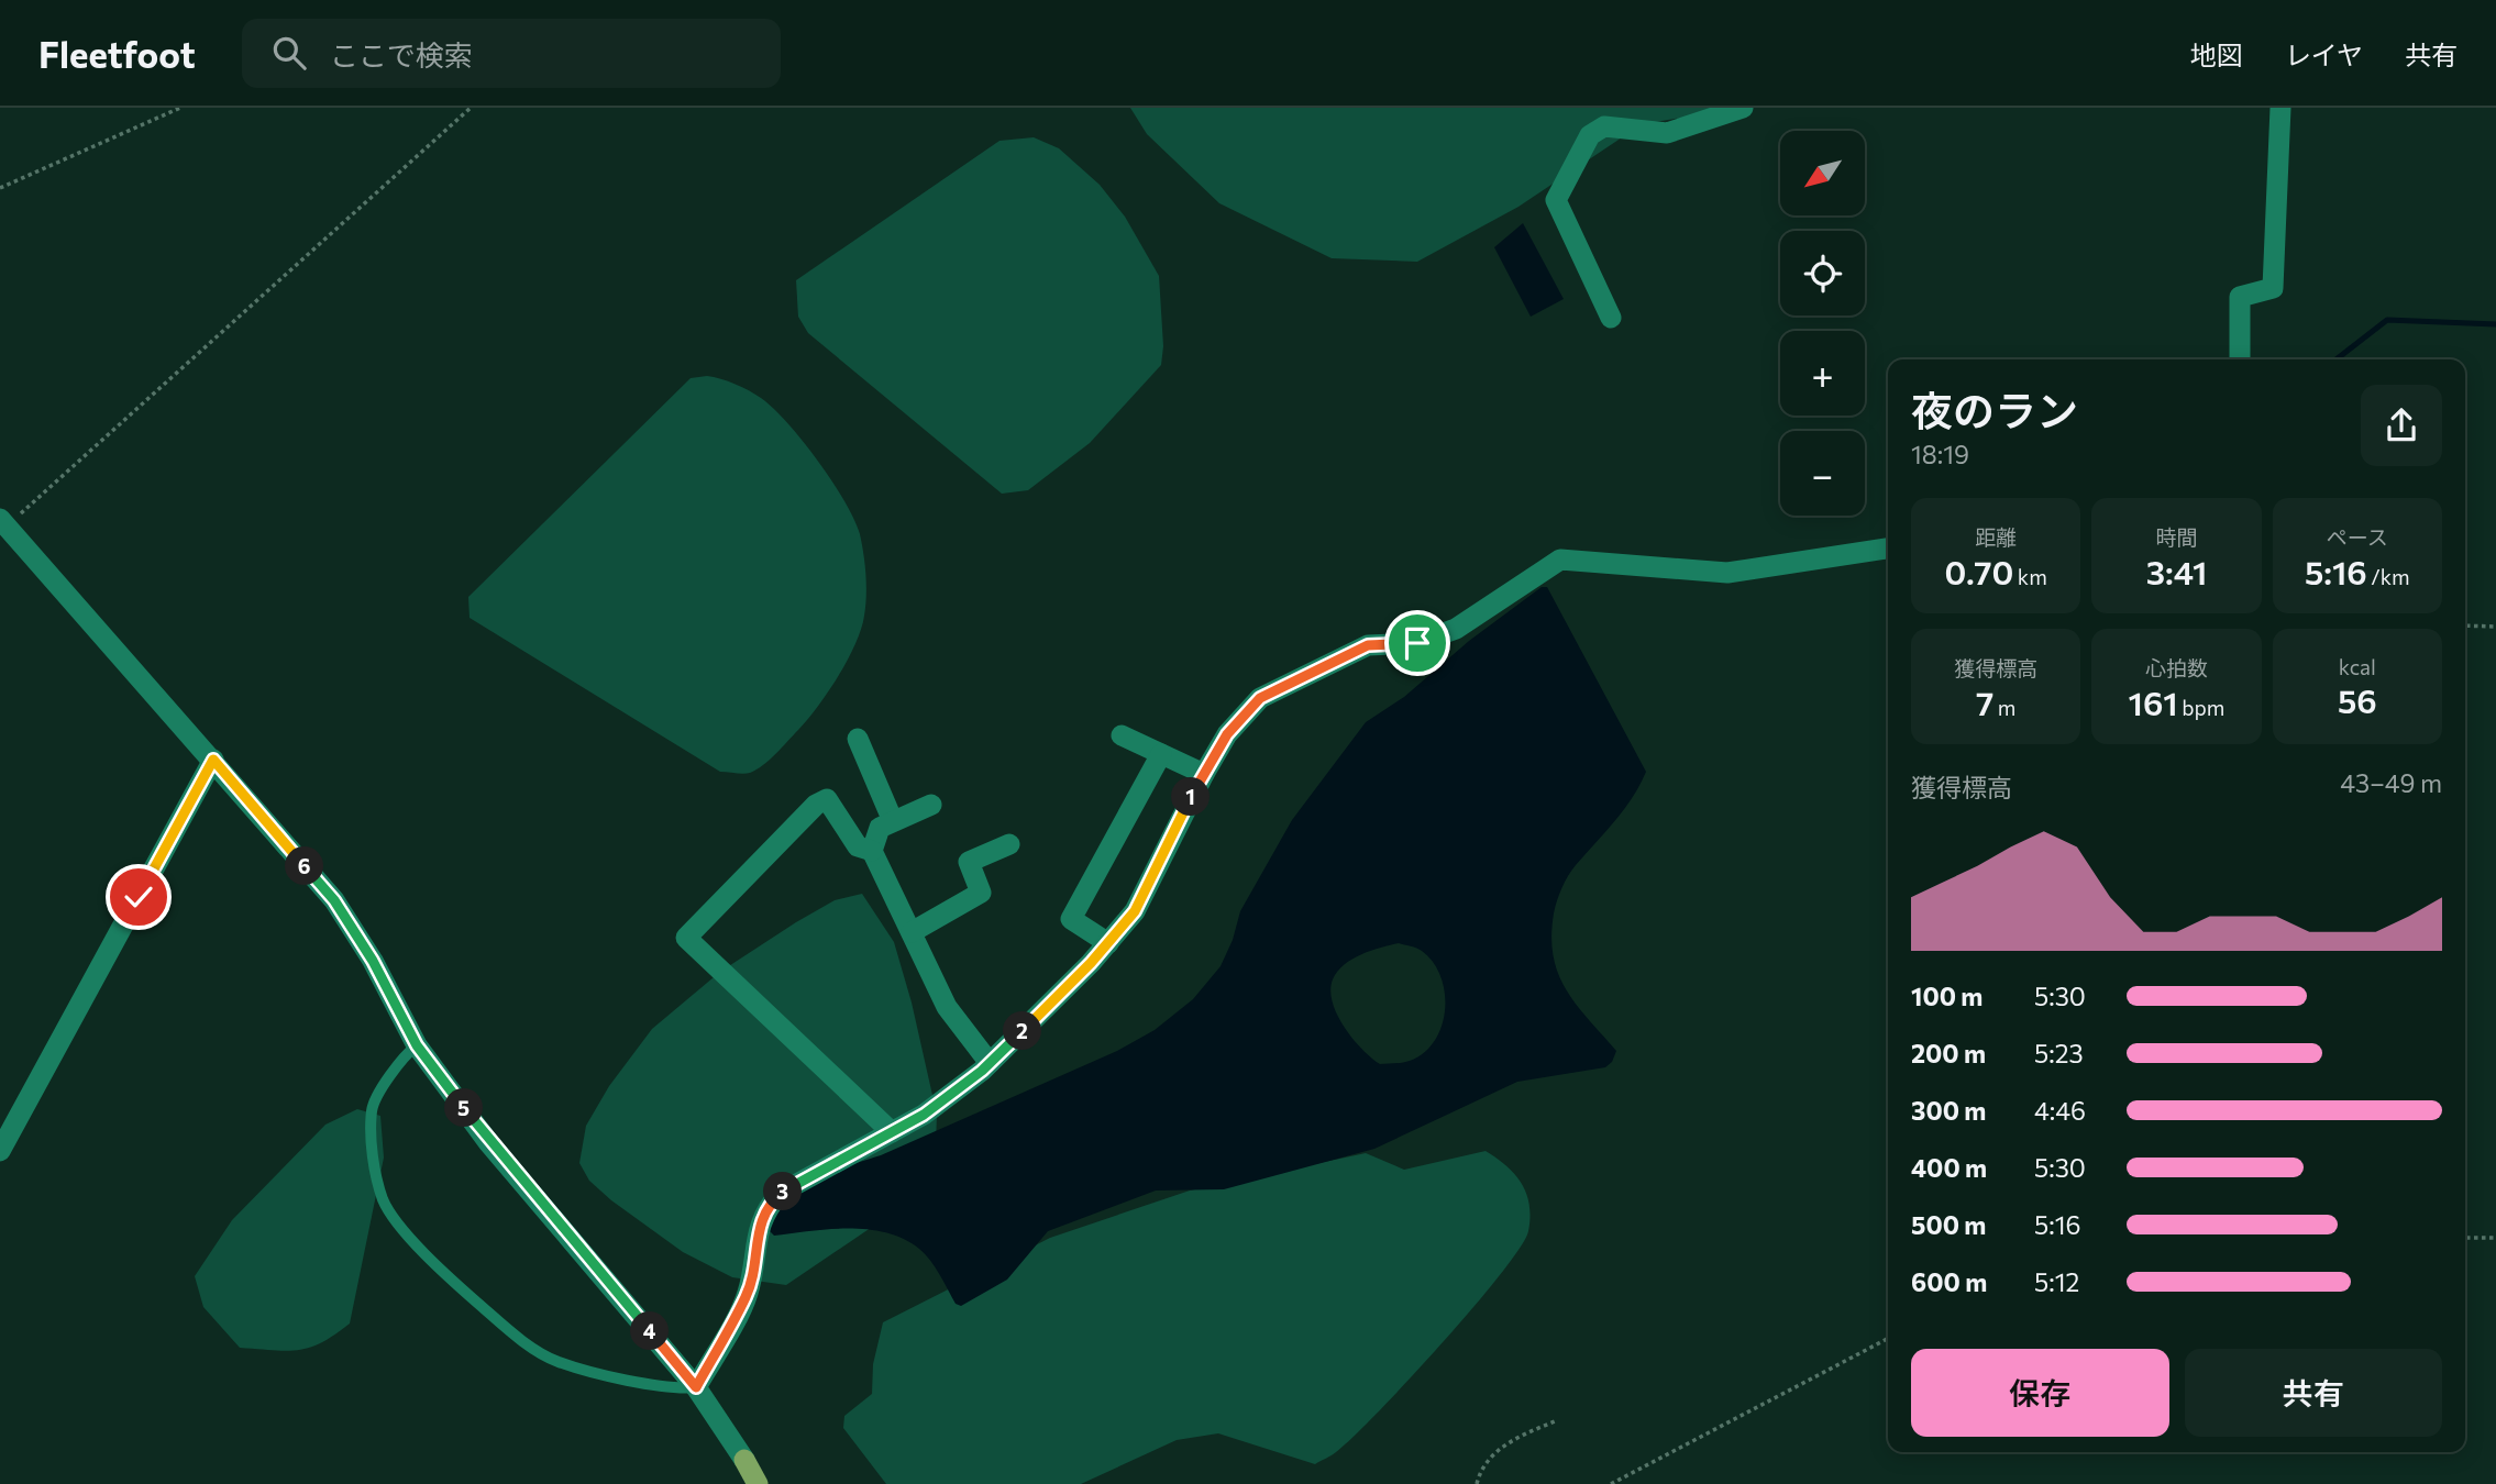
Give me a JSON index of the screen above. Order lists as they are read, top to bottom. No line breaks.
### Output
{"north":"bottom left","page":{"header":"Fleetfoot","search":"ここで検索","nav":["地図","レイヤ","共有"],"map_buttons":["+","−"],"heading":["夜のラン","18:19"],"stats":[["距離","0.70 km"],["時間","3:41"],["ペース","5:16 /km"],["獲得標高","7 m"],["心拍数","161 bpm"],["kcal","56"]],"chart":["獲得標高","43–49 m"],"pins":["1","6","2","5","3","4"],"list":[{"name":"100 m","note":"5:30"},{"name":"200 m","note":"5:23"},{"name":"300 m","note":"4:46"},{"name":"400 m","note":"5:30"},{"name":"500 m","note":"5:16"},{"name":"600 m","note":"5:12"}],"buttons":["保存","共有"]}}
